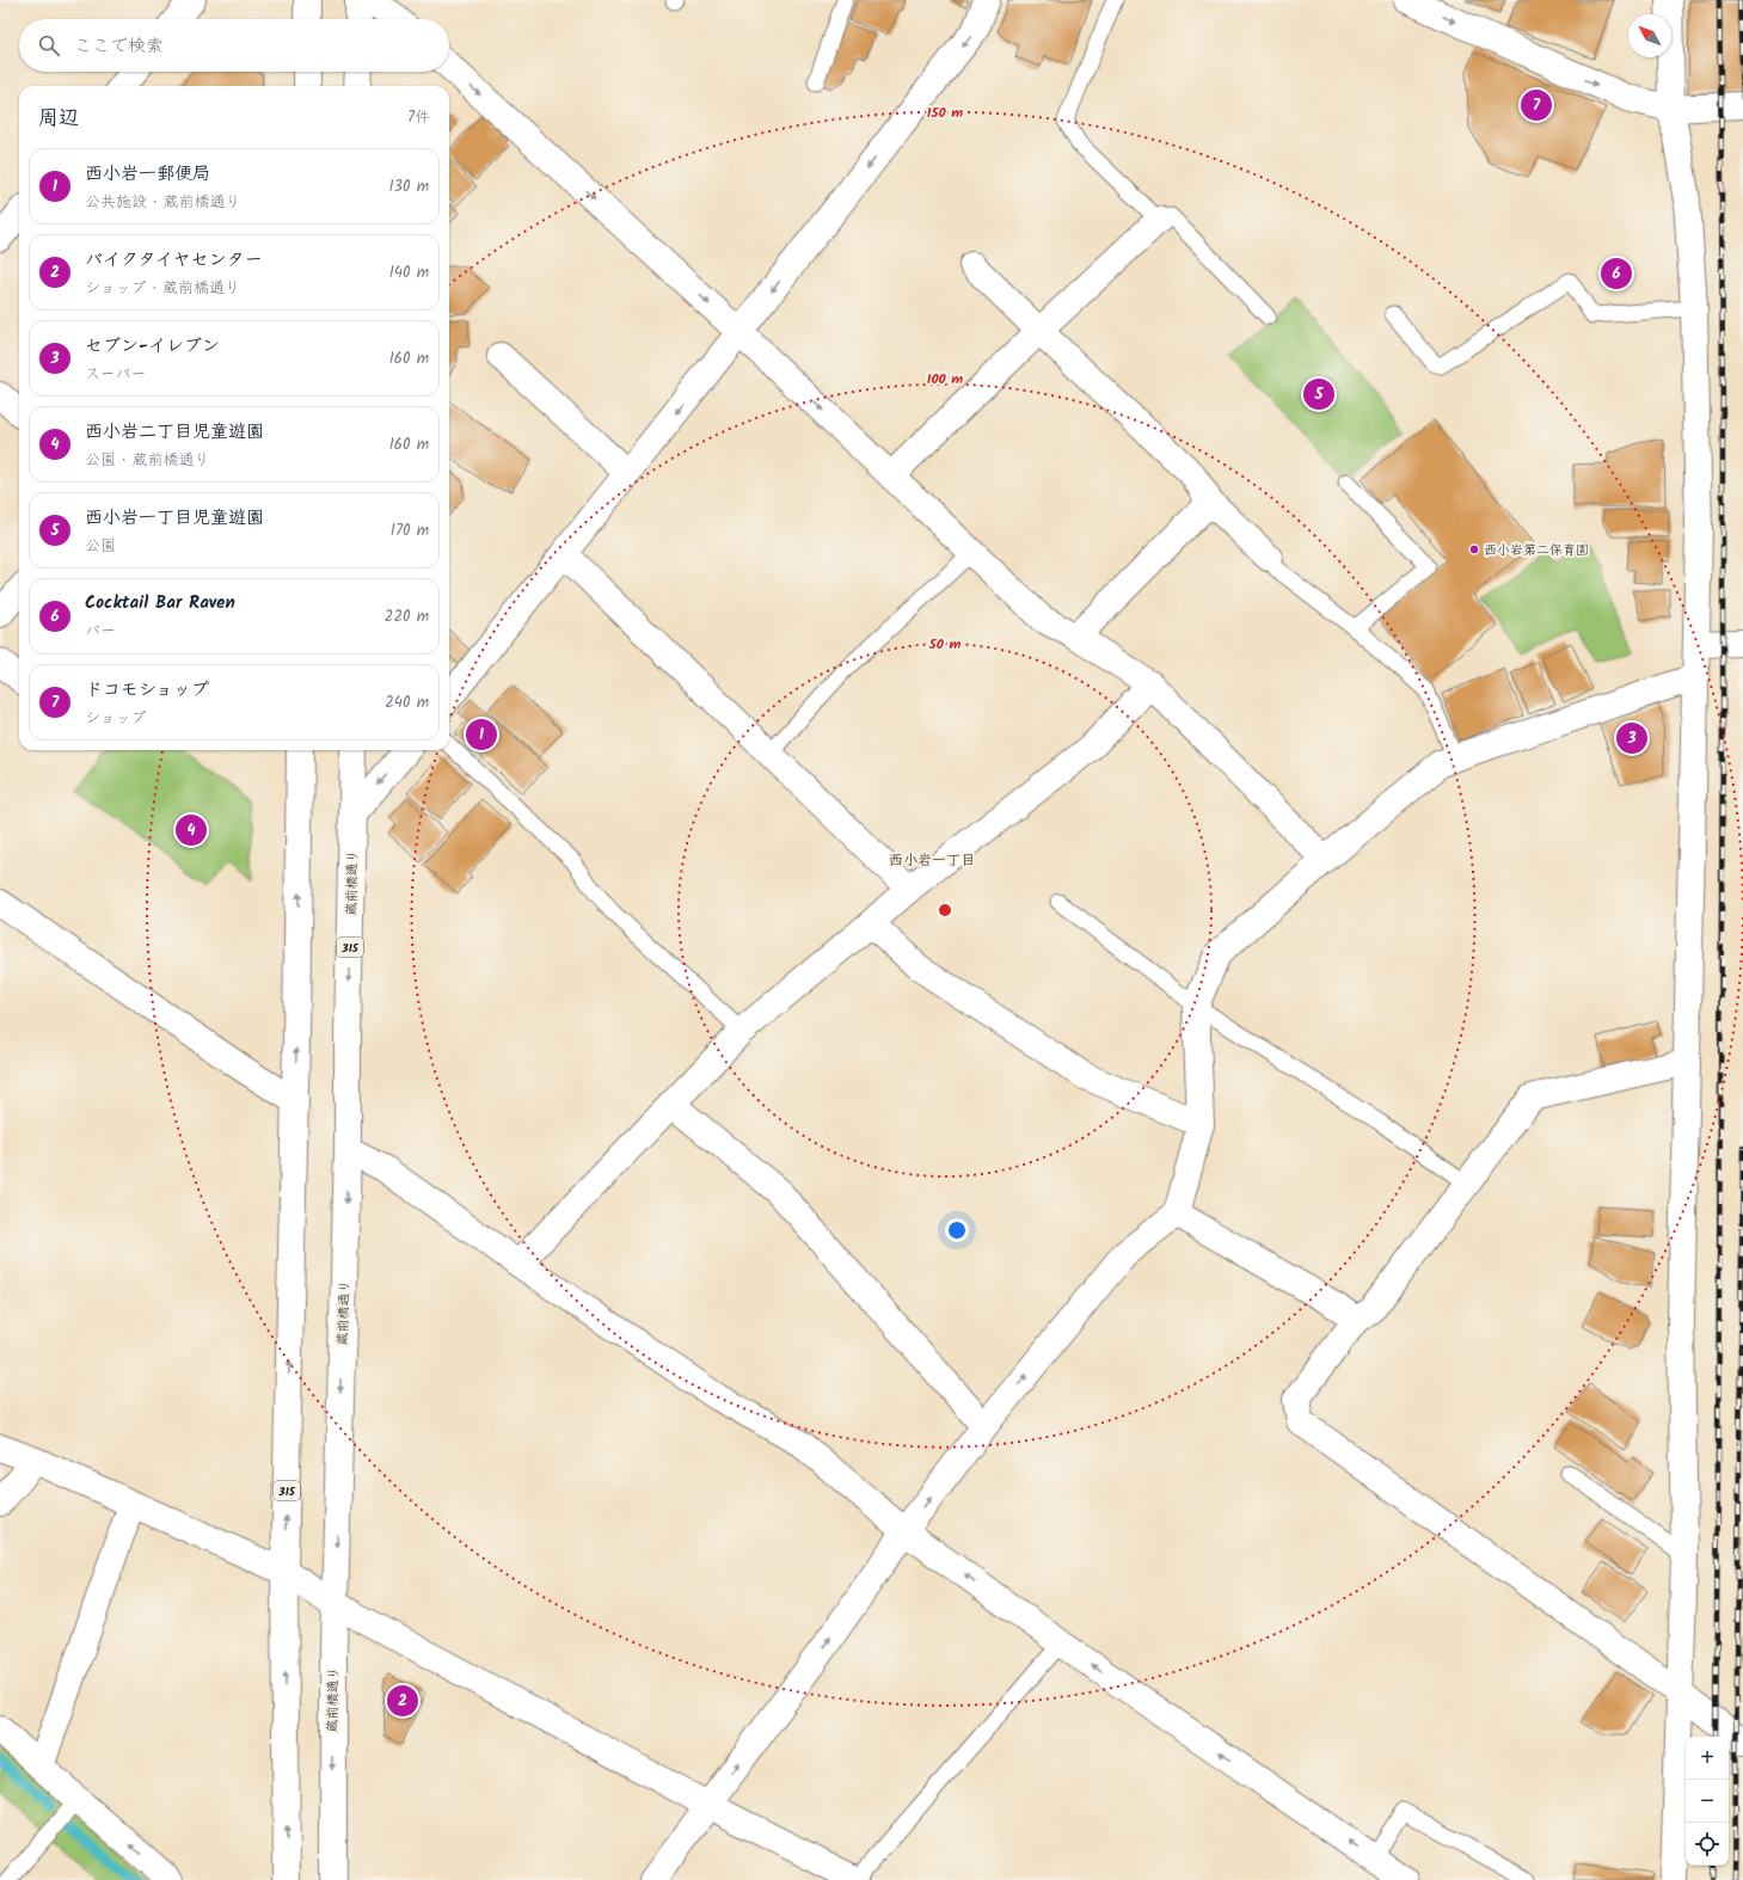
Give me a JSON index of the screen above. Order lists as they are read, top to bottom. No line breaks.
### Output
{"streets":{"street":["蔵前橋通り","315"]},"districts":["西小岩一丁目"],"places":["西小岩第二保育園"],"north":"top left","page":{"search":"ここで検索","heading":["周辺","7件"],"pins":["7","6","5","1","3","4","2"],"list":[{"mark":"1","name":"西小岩一郵便局","note":"公共施設 · 蔵前橋通り","value":"130 m"},{"mark":"2","name":"バイクタイヤセンター","note":"ショップ · 蔵前橋通り","value":"140 m"},{"mark":"3","name":"セブン-イレブン","note":"スーパー","value":"160 m"},{"mark":"4","name":"西小岩二丁目児童遊園","note":"公園 · 蔵前橋通り","value":"160 m"},{"mark":"5","name":"西小岩一丁目児童遊園","note":"公園","value":"170 m"},{"mark":"6","name":"Cocktail Bar Raven","note":"バー","value":"220 m"},{"mark":"7","name":"ドコモショップ","note":"ショップ","value":"240 m"}],"map_buttons":["+","−"]},"rings":["150 m","100 m","50 m"]}
